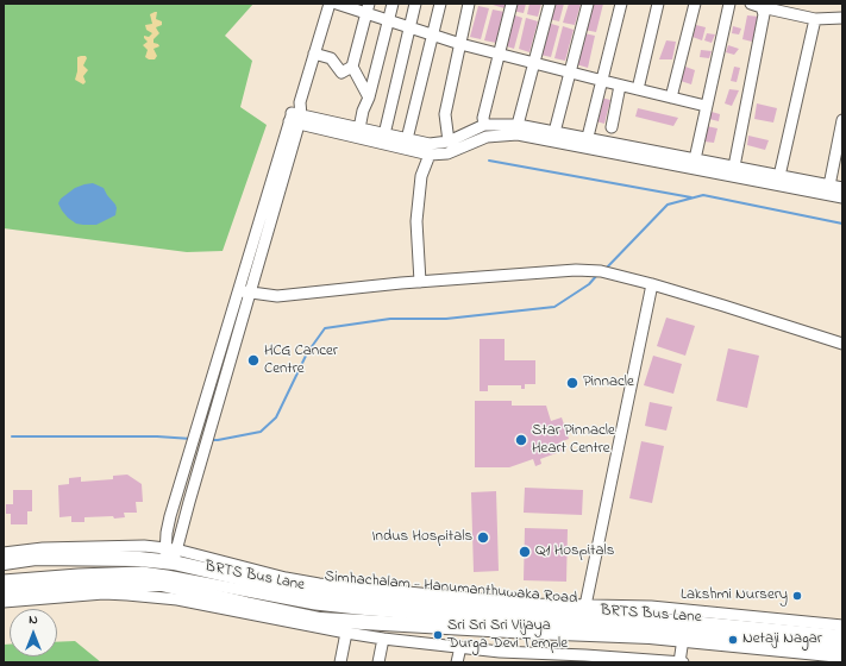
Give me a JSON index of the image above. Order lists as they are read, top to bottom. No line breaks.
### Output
{"streets":{"main road":["Simhachalam - Hanumanthuwaka Road"],"street":["BRTS Bus Lane"]},"crossings":[["BRTS Bus Lane","Simhachalam - Hanumanthuwaka Road"]],"places":["HCG Cancer Centre","Pinnacle","Star Pinnacle Heart Centre","Indus Hospitals","Q1 Hospitals","Lakshmi Nursery","Sri Sri Sri Vijaya Durga Devi Temple","Netaji Nagar"],"north":"top"}
